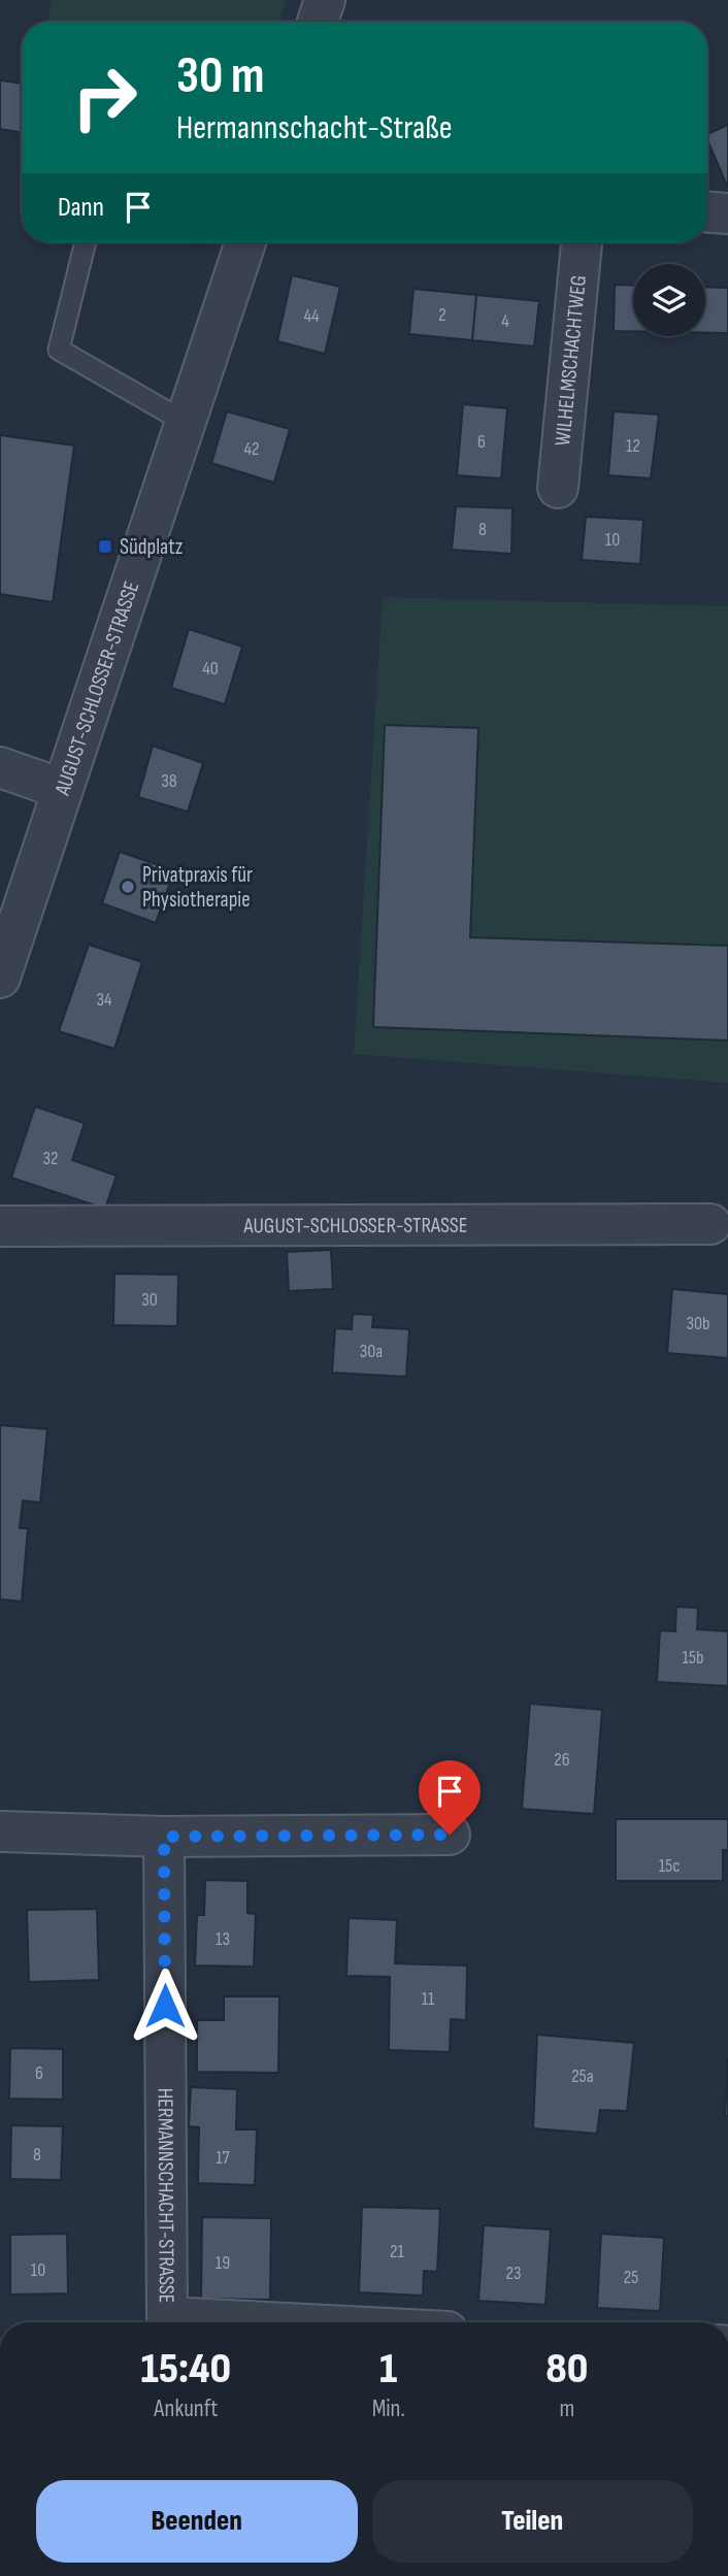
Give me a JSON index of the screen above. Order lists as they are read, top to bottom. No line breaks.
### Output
{"streets":{"street":["WILHELMSCHACHTWEG","AUGUST-SCHLOSSER-STRASSE","HERMANNSCHACHT-STRASSE"]},"places":{"transit":["Südplatz"],"other":["Privatpraxis für Physiotherapie"]},"house_numbers":["2","44","4","6","12","42","8","10","40","38","34","32","30","30b","30a","15b","26","15c","13","11","6","25a","8","17","21","19","10","23","25"],"page":{"turn":["30 m","Hermannschacht-Straße"],"then":"Dann","eta":["15:40","Ankunft","1","Min.","80","m"],"buttons":["Beenden","Teilen"]}}
